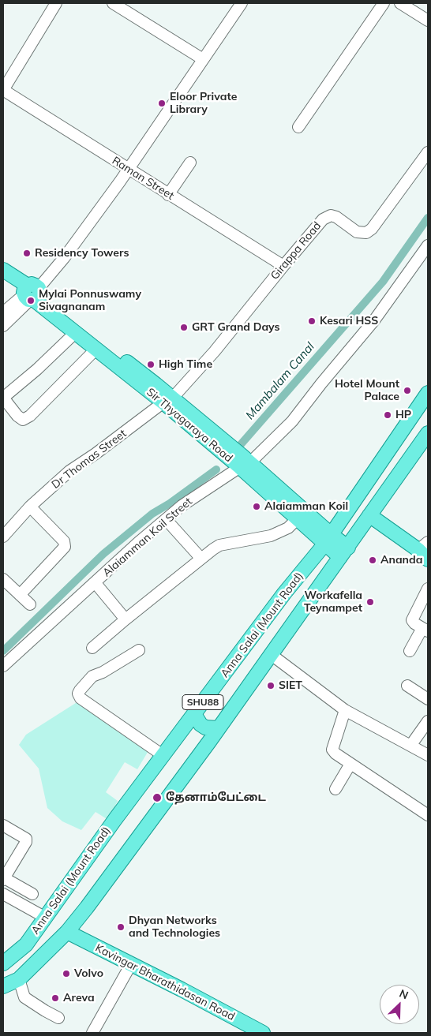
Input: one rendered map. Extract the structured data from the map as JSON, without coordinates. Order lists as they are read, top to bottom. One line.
{"streets":{"main road":["Sir Thyagaraya Road","Anna Salai (Mount Road)","SHU88","Kavingar Bharathidasan Road"],"street":["Raman Street","Girappa Road","Dr Thomas Street","Alaiamman Koil Street"]},"crossings":[["Raman Street","Girappa Road"],["Girappa Road","Sir Thyagaraya Road"],["Girappa Road","Dr Thomas Street"],["Sir Thyagaraya Road","Dr Thomas Street"],["Sir Thyagaraya Road","Alaiamman Koil Street"],["Sir Thyagaraya Road","Anna Salai (Mount Road)"],["Anna Salai (Mount Road)","Kavingar Bharathidasan Road"]],"water":["Mambalam Canal"],"places":["Eloor Private Library","Residency Towers","Mylai Ponnuswamy Sivagnanam","Kesari HSS","GRT Grand Days","High Time","Hotel Mount Palace","HP","Alaiamman Koil","Ananda","Workafella Teynampet","SIET","தேனாம்பேட்டை","Dhyan Networks and Technologies","Volvo","Areva"],"north":"top right"}
